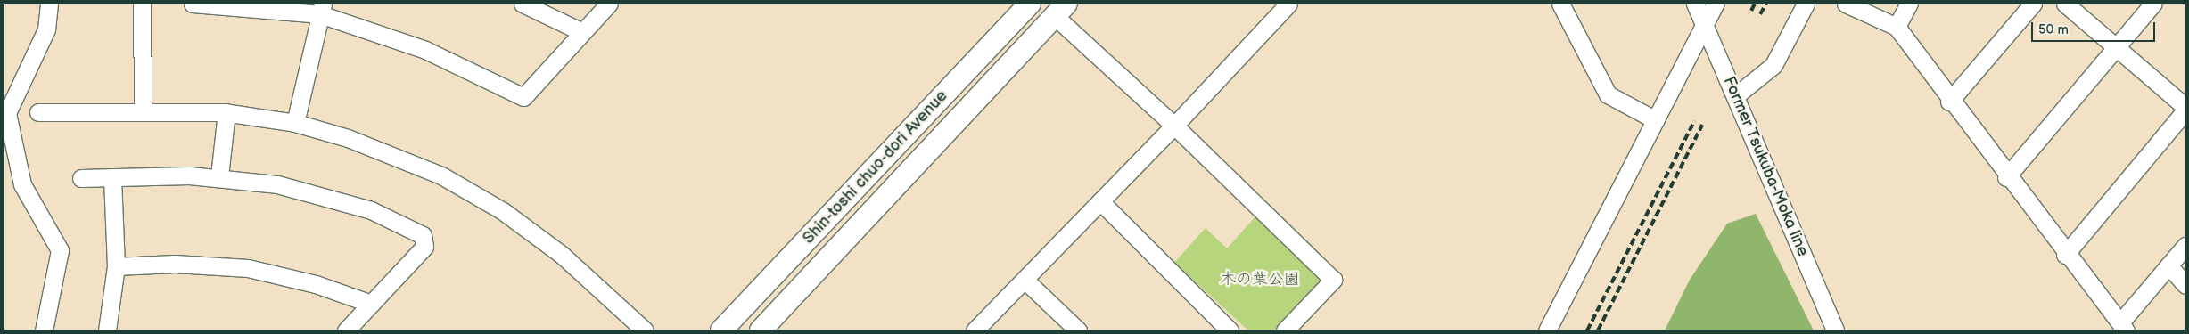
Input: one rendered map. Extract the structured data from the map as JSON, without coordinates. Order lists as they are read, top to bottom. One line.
{"streets":{"main road":["Shin-toshi chuo-dori Avenue"],"street":["Former Tsukuba-Moka line"]},"parks":["木の葉公園"],"scale_bar":"50 m"}
